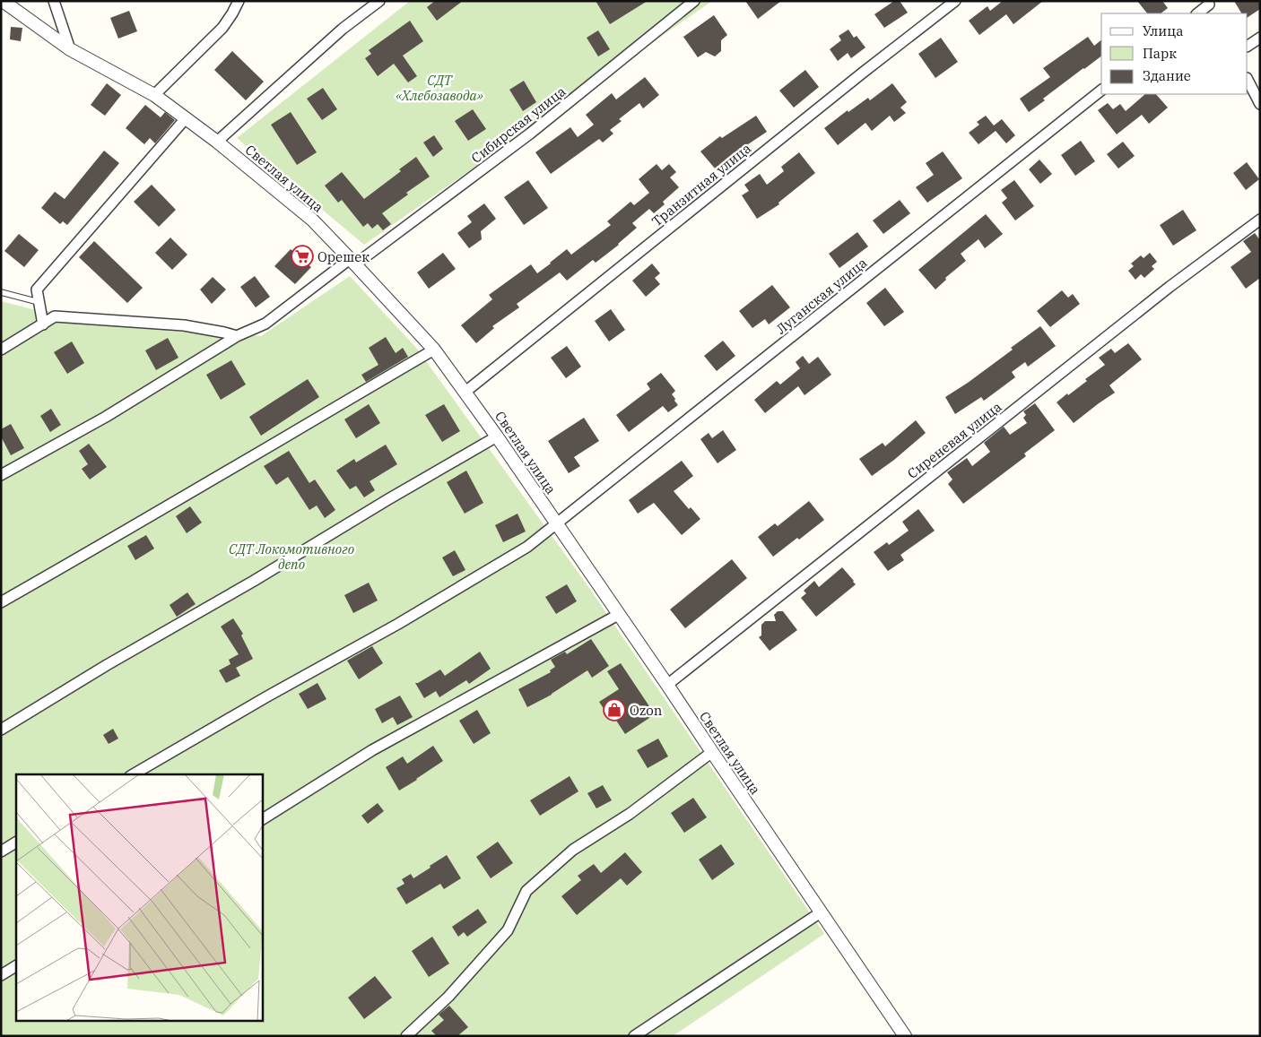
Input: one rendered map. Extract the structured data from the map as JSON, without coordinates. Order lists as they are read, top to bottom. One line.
{"streets":{"street":["Сибирская улица","Светлая улица","Транзитная улица","Луганская улица","Сиреневая улица"]},"crossings":[["Сибирская улица","Светлая улица"],["Светлая улица","Транзитная улица"],["Светлая улица","Луганская улица"],["Светлая улица","Сиреневая улица"]],"parks":["СДТ «Хлебозавода»","СДТ Локомотивного депо"],"places":{"supermarket":["Орешек"],"shop":["Ozon"]},"legend":["Улица","Парк","Здание"]}
